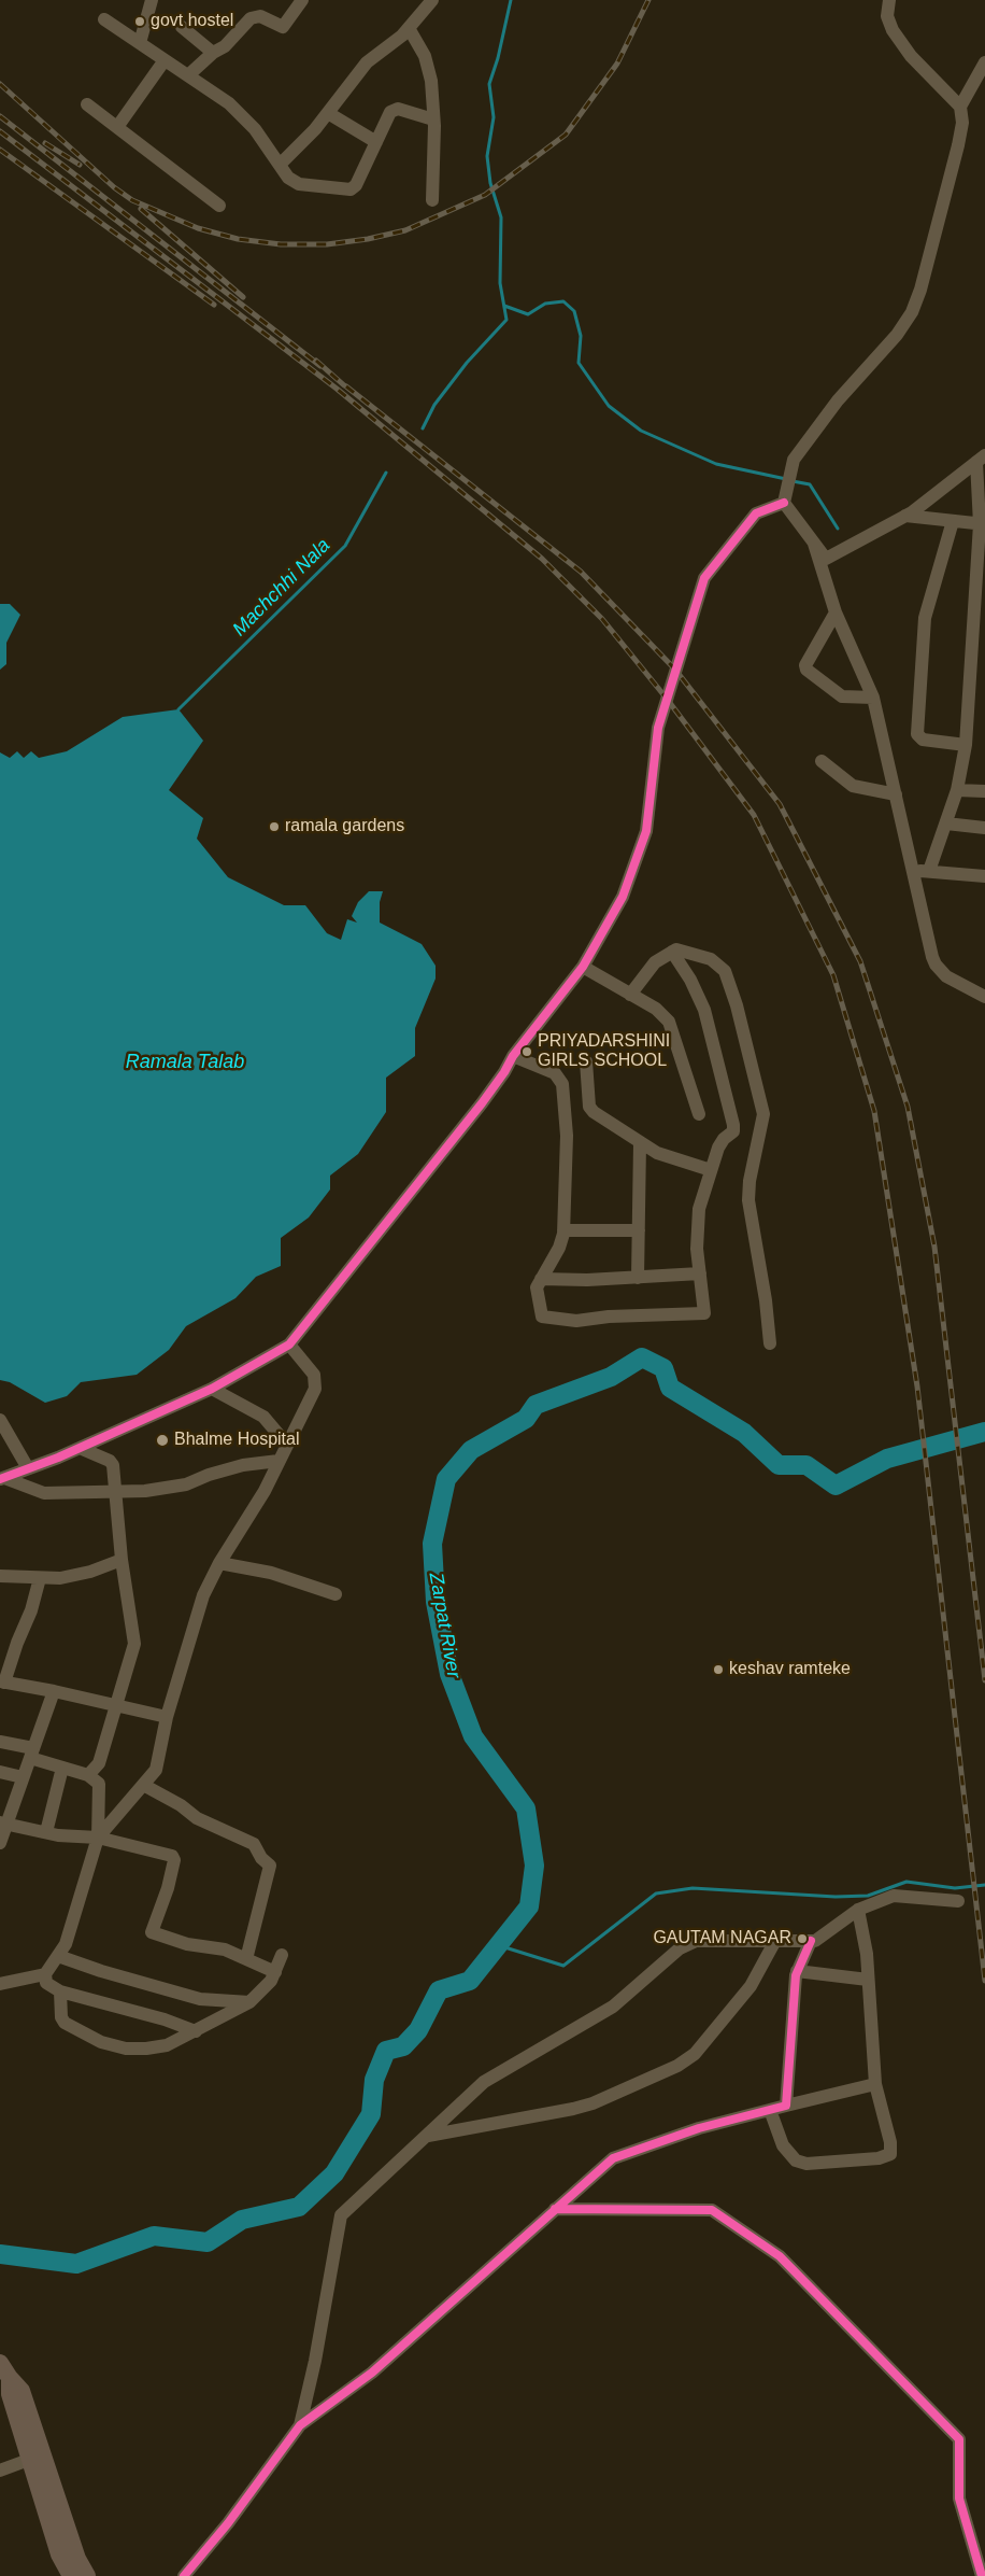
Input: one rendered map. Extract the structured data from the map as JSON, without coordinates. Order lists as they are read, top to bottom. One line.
{"water":["Machchhi Nala","Ramala Talab","Zarpat River"],"places":["govt hostel","ramala gardens","PRIYADARSHINI GIRLS SCHOOL","Bhalme Hospital","keshav ramteke","GAUTAM NAGAR"]}
